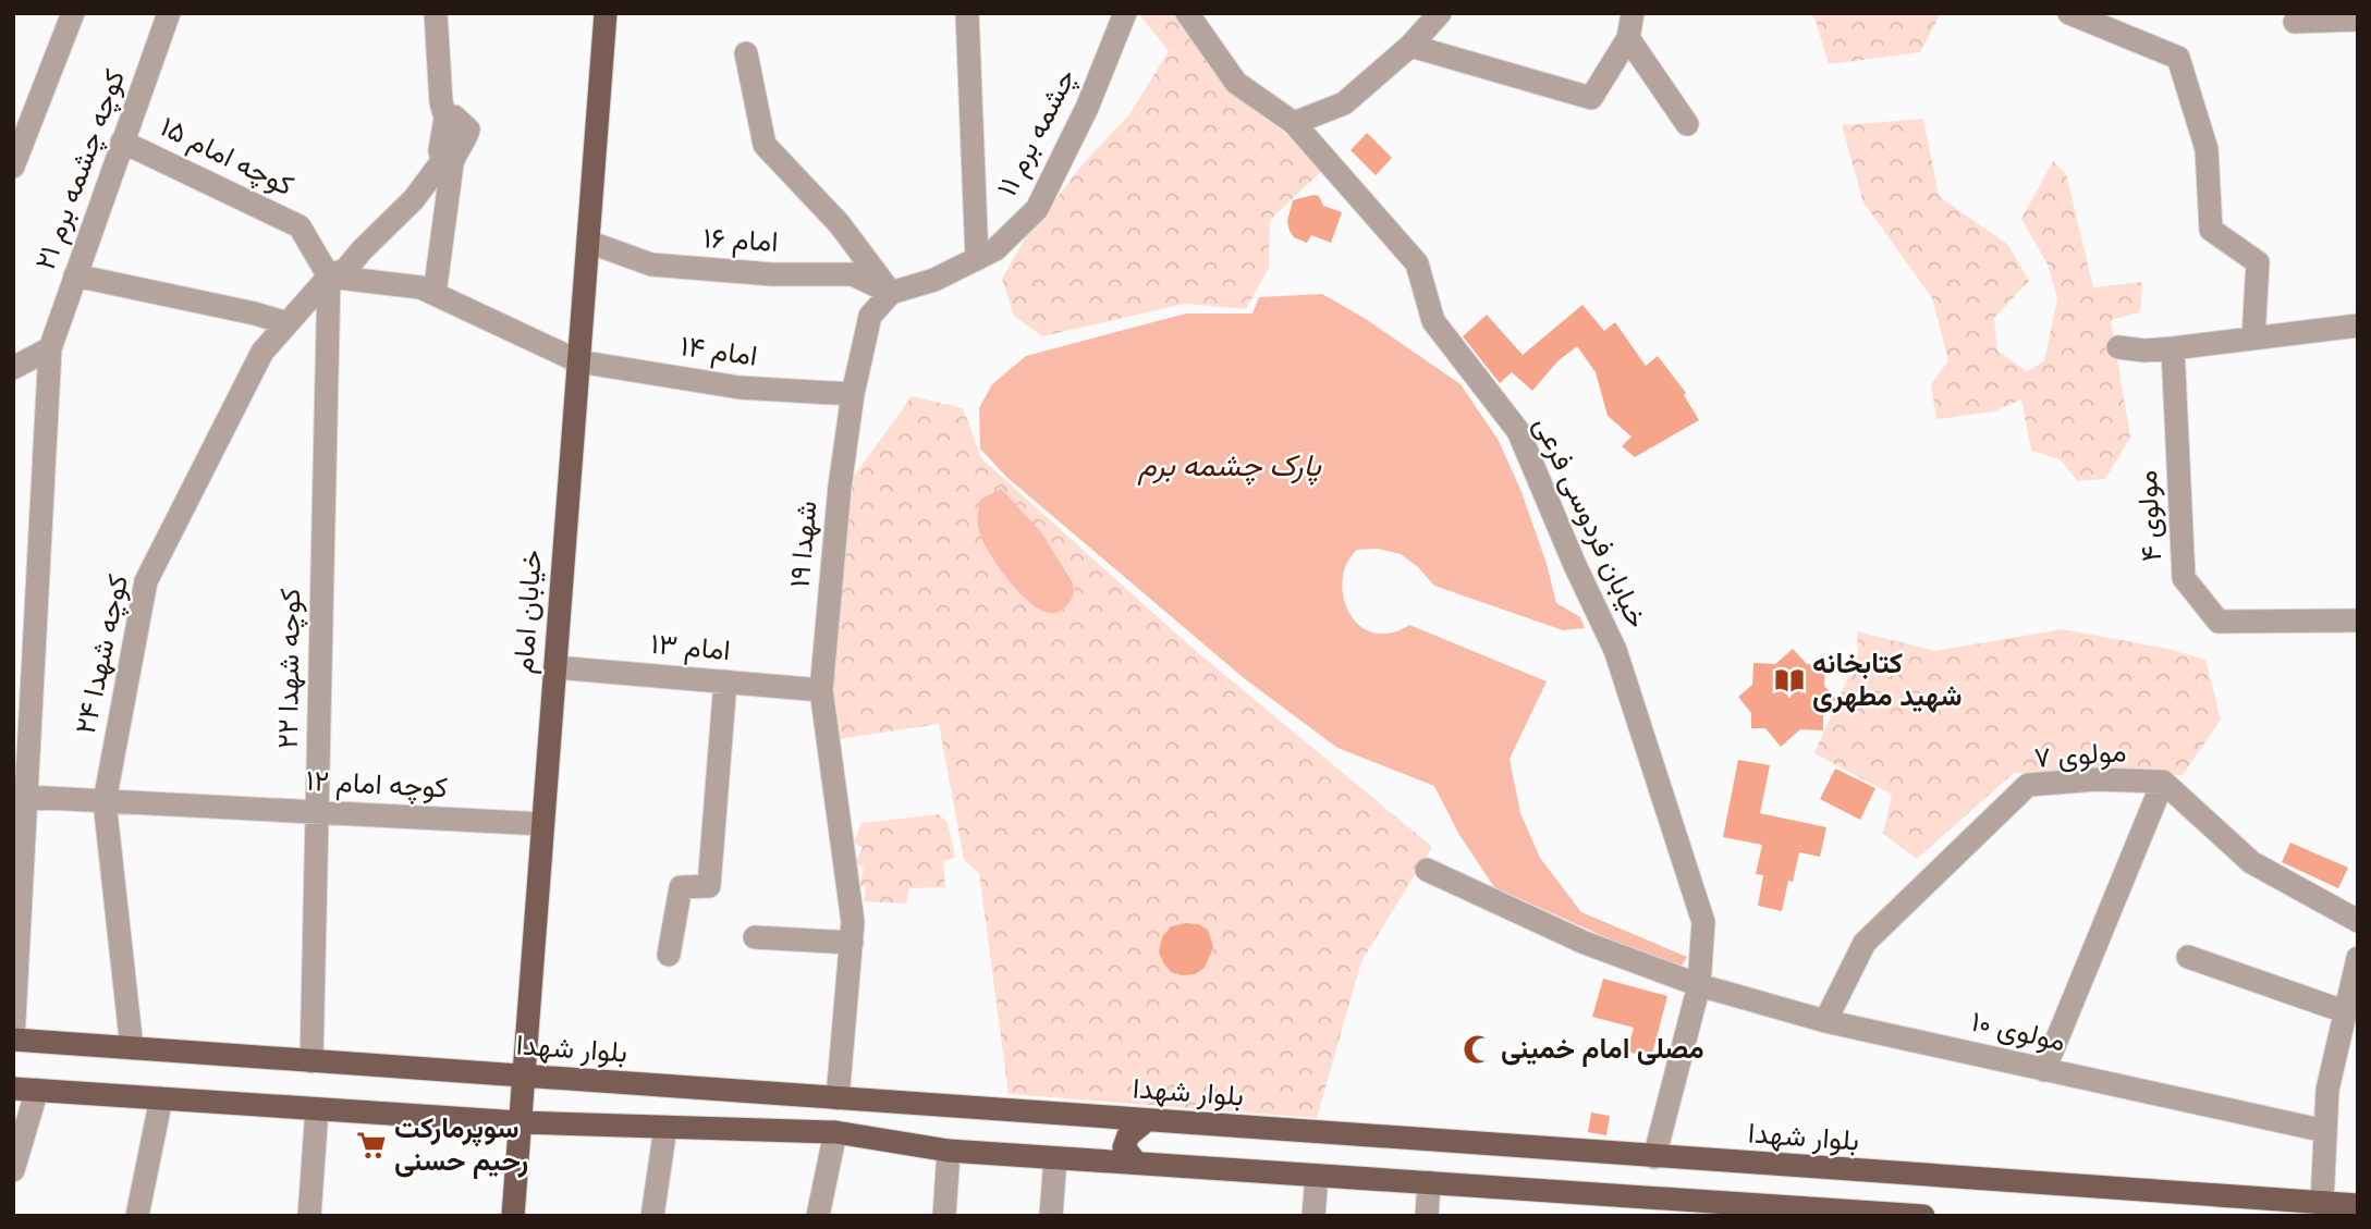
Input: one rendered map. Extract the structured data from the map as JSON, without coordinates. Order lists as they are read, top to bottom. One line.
{"streets":{"main road":["خیابان امام","بلوار شهدا"],"street":["چشمه برم ۱۱","کوچه امام ۱۵","کوچه چشمه برم ۲۱","امام ۱۶","امام ۱۴","مولوی ۴","خیابان فردوسی فرعی","شهدا ۱۹","امام ۱۳","کوچه شهدا ۲۴","کوچه شهدا ۲۲","مولوی ۷","کوچه امام ۱۲","مولوی ۱۰"]},"crossings":[["چشمه برم ۱۱","امام ۱۶"],["چشمه برم ۱۱","شهدا ۱۹"],["کوچه امام ۱۵","کوچه چشمه برم ۲۱"],["کوچه امام ۱۵","کوچه شهدا ۲۴"],["کوچه امام ۱۵","کوچه شهدا ۲۲"],["کوچه چشمه برم ۲۱","کوچه امام ۱۲"],["کوچه چشمه برم ۲۱","بلوار شهدا"],["امام ۱۶","شهدا ۱۹"],["امام ۱۶","خیابان امام"],["امام ۱۴","شهدا ۱۹"],["امام ۱۴","خیابان امام"],["خیابان فردوسی فرعی","مولوی ۱۰"],["خیابان فردوسی فرعی","بلوار شهدا"],["شهدا ۱۹","امام ۱۳"],["شهدا ۱۹","بلوار شهدا"],["خیابان امام","امام ۱۳"],["خیابان امام","کوچه امام ۱۲"],["خیابان امام","بلوار شهدا"],["کوچه شهدا ۲۴","کوچه شهدا ۲۲"],["کوچه شهدا ۲۴","کوچه امام ۱۲"],["کوچه شهدا ۲۴","بلوار شهدا"],["کوچه شهدا ۲۲","کوچه امام ۱۲"],["کوچه شهدا ۲۲","بلوار شهدا"],["مولوی ۷","مولوی ۱۰"]],"water":["پارک چشمه برم"],"places":{"library":["کتابخانه شهید مطهری"],"mosque":["مصلی امام خمینی"],"supermarket":["سوپرمارکت رحیم حسنی"]}}
